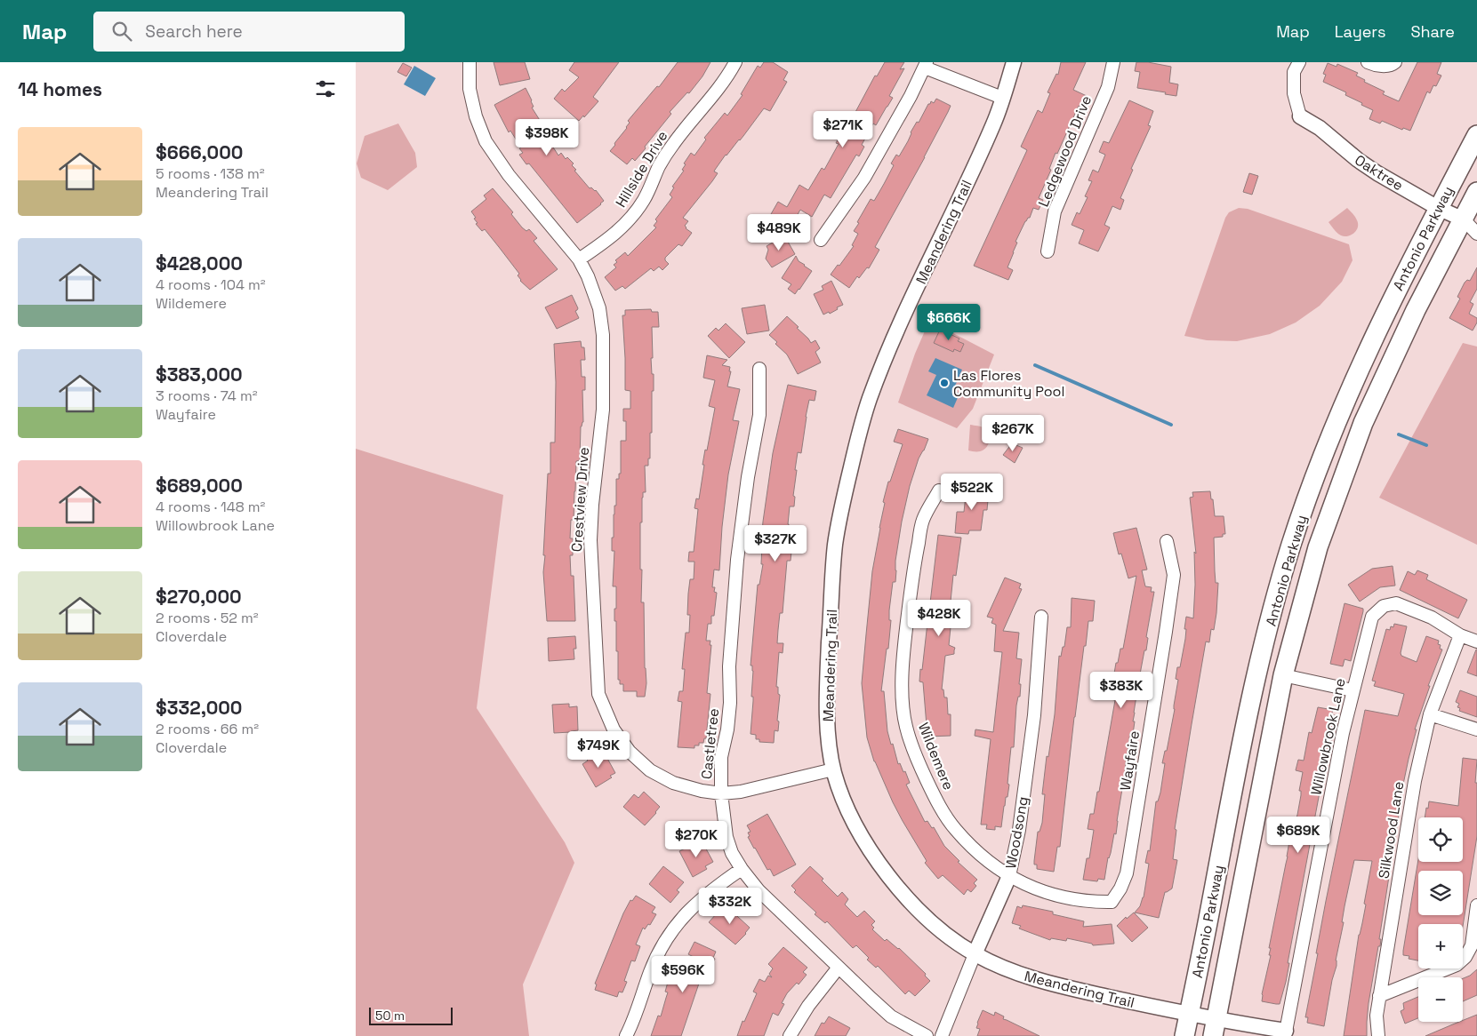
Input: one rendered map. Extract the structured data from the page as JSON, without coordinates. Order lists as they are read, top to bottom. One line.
{"streets":{"main road":["Antonio Parkway"],"street":["Ledgewood Drive","Hillside Drive","Oaktree","Meandering Trail","Crestview Drive","Willowbrook Lane","Castletree","Wildemere","Wayfaire","Silkwood Lane","Woodsong"]},"crossings":[["Hillside Drive","Crestview Drive"],["Oaktree","Antonio Parkway"],["Meandering Trail","Antonio Parkway"],["Meandering Trail","Crestview Drive"],["Meandering Trail","Willowbrook Lane"],["Meandering Trail","Woodsong"],["Crestview Drive","Castletree"],["Willowbrook Lane","Silkwood Lane"],["Wildemere","Wayfaire"],["Wildemere","Woodsong"]],"places":["Las Flores Community Pool"],"scale_bar":"50 m","page":{"header":"Map","search":"Search here","nav":["Map","Layers","Share"],"heading":"14 homes","price":["$271K","$398K","$489K","$666K","$267K","$522K","$327K","$428K","$383K","$749K","$689K","$270K","$332K","$596K"],"list":[{"name":"$666,000","note":"5 rooms · 138 m² · Meandering Trail"},{"name":"$428,000","note":"4 rooms · 104 m² · Wildemere"},{"name":"$383,000","note":"3 rooms · 74 m² · Wayfaire"},{"name":"$689,000","note":"4 rooms · 148 m² · Willowbrook Lane"},{"name":"$270,000","note":"2 rooms · 52 m² · Cloverdale"},{"name":"$332,000","note":"2 rooms · 66 m² · Cloverdale"}],"map_buttons":["+","−"],"scale":"50 m"}}
